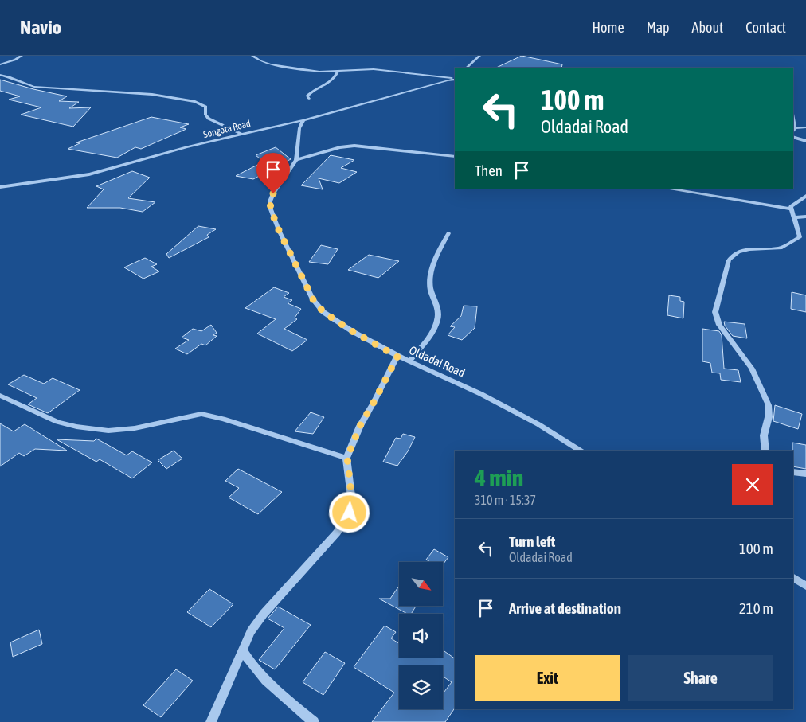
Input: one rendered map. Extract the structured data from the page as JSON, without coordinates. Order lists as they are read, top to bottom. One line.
{"streets":{"street":["Songota Road","Oldadai Road"]},"crossings":[["Songota Road","Oldadai Road"]],"north":"bottom right","page":{"header":"Navio","nav":["Home","Map","About","Contact"],"turn":["100 m","Oldadai Road"],"then":"Then","heading":["4 min","310 m · 15:37"],"list":[{"name":"Turn left","note":"Oldadai Road","value":"100 m"},{"name":"Arrive at destination","value":"210 m"}],"buttons":["Exit","Share"]}}
